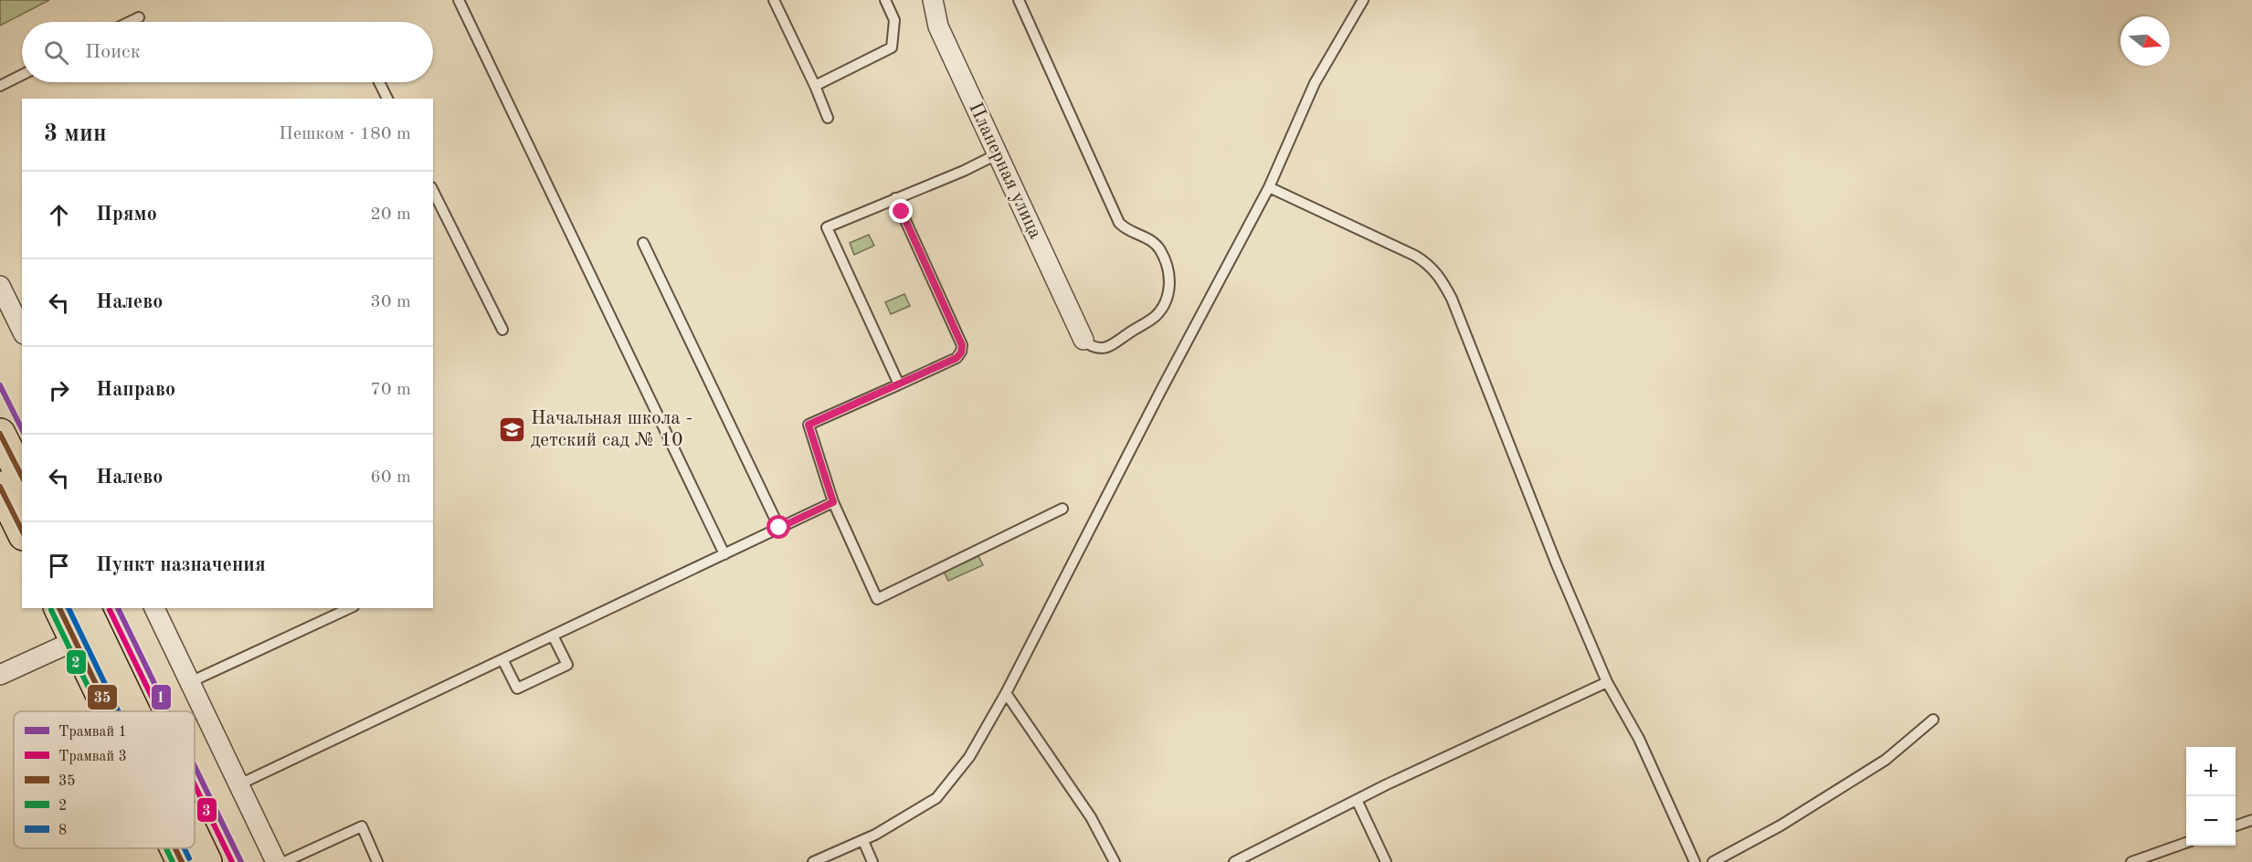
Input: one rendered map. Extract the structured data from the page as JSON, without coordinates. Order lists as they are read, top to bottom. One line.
{"streets":{"street":["Планерная улица"]},"places":{"school or university":["Начальная школа - детский сад № 10"]},"lines":["tram line 1","transit line 35","transit line 8","tram line 3","transit line 2"],"legend":["Трамвай 1","Трамвай 3","35","2","8"],"north":"right","page":{"search":"Поиск","heading":["3 мин","Пешком · 180 m"],"list":[["Прямо","20 m"],["Налево","30 m"],["Направо","70 m"],["Налево","60 m"],"Пункт назначения"],"map_buttons":["+","−"]}}
